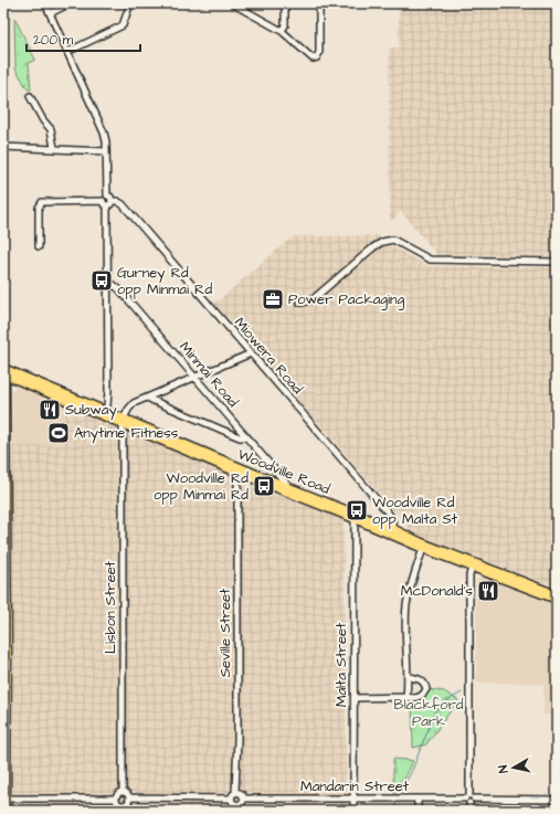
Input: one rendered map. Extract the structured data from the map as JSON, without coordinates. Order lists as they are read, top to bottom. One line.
{"streets":{"main road":["Woodville Road"],"street":["Miowera Road","Minmai Road","Lisbon Street","Seville Street","Malta Street","Mandarin Street"]},"crossings":[["Miowera Road","Woodville Road"],["Minmai Road","Woodville Road"],["Woodville Road","Lisbon Street"],["Woodville Road","Seville Street"],["Woodville Road","Malta Street"],["Seville Street","Mandarin Street"],["Malta Street","Mandarin Street"]],"parks":["Blackford Park"],"places":{"bus stop":["Gurney Rd opp Minmai Rd","Woodville Rd opp Minmai Rd","Woodville Rd opp Malta St"],"office":["Power Packaging"],"restaurant":["Subway","McDonald's"],"sports":["Anytime Fitness"]},"scale_bar":"200 m","north":"left"}
